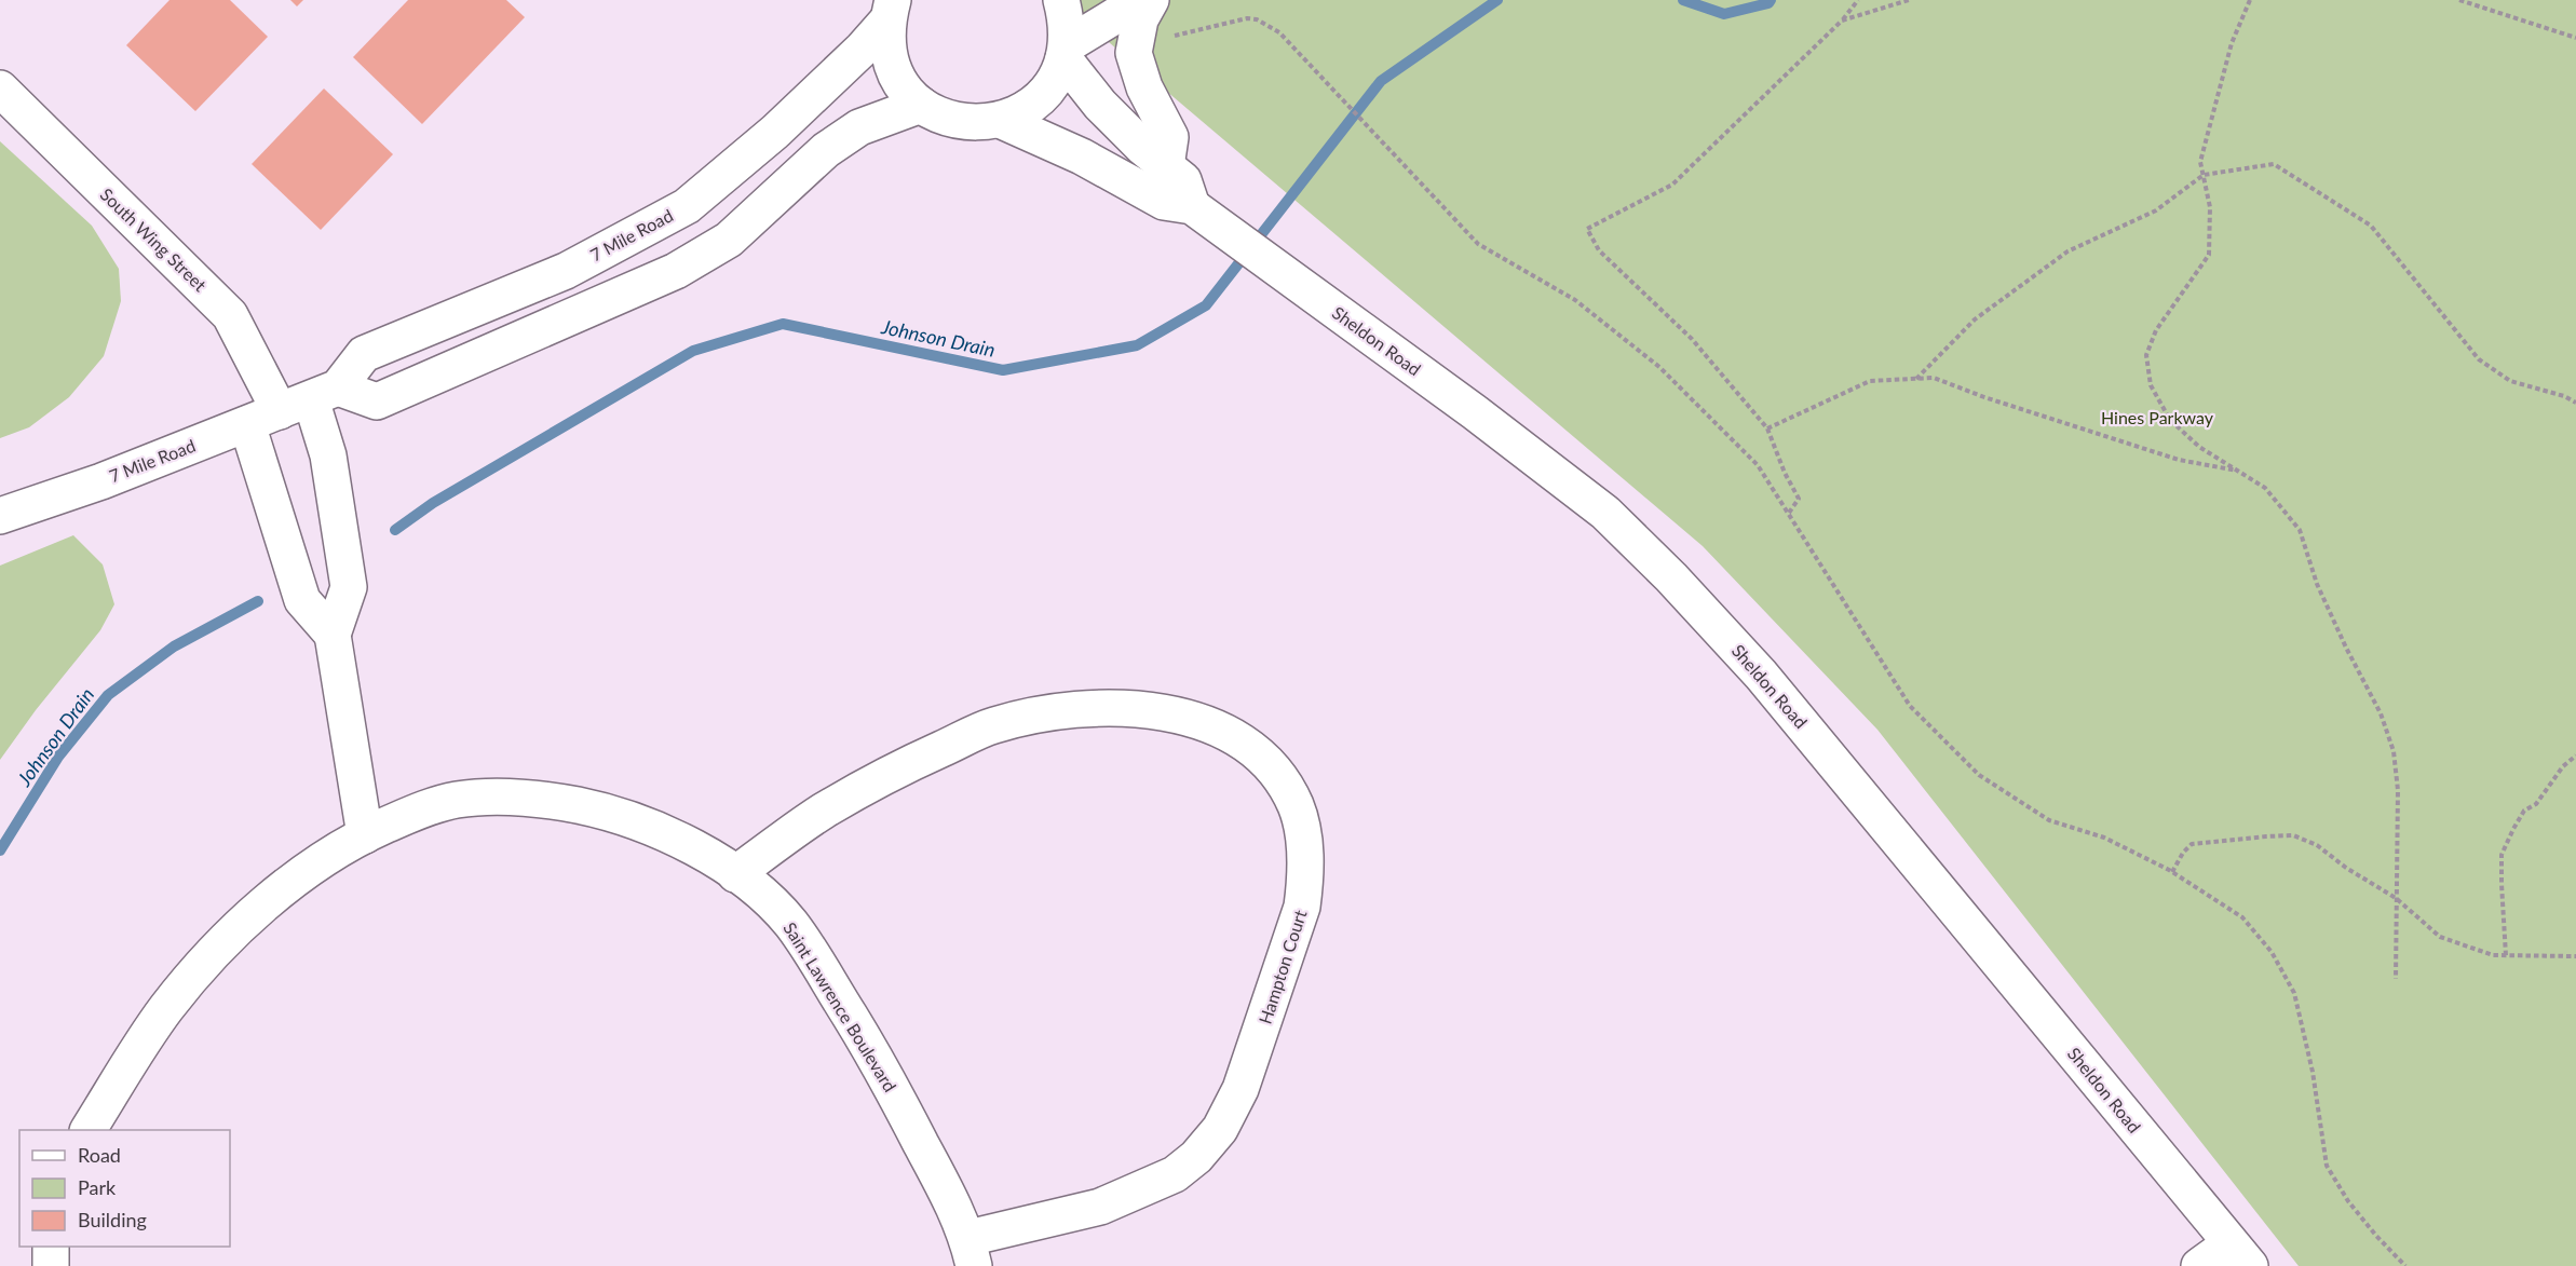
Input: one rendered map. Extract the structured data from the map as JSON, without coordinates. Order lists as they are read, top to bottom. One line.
{"streets":{"street":["7 Mile Road","South Wing Street","Sheldon Road","Hampton Court","Saint Lawrence Boulevard"]},"crossings":[["7 Mile Road","South Wing Street"],["Hampton Court","Saint Lawrence Boulevard"]],"water":["Johnson Drain"],"parks":["Hines Parkway"],"legend":["Road","Park","Building"]}
